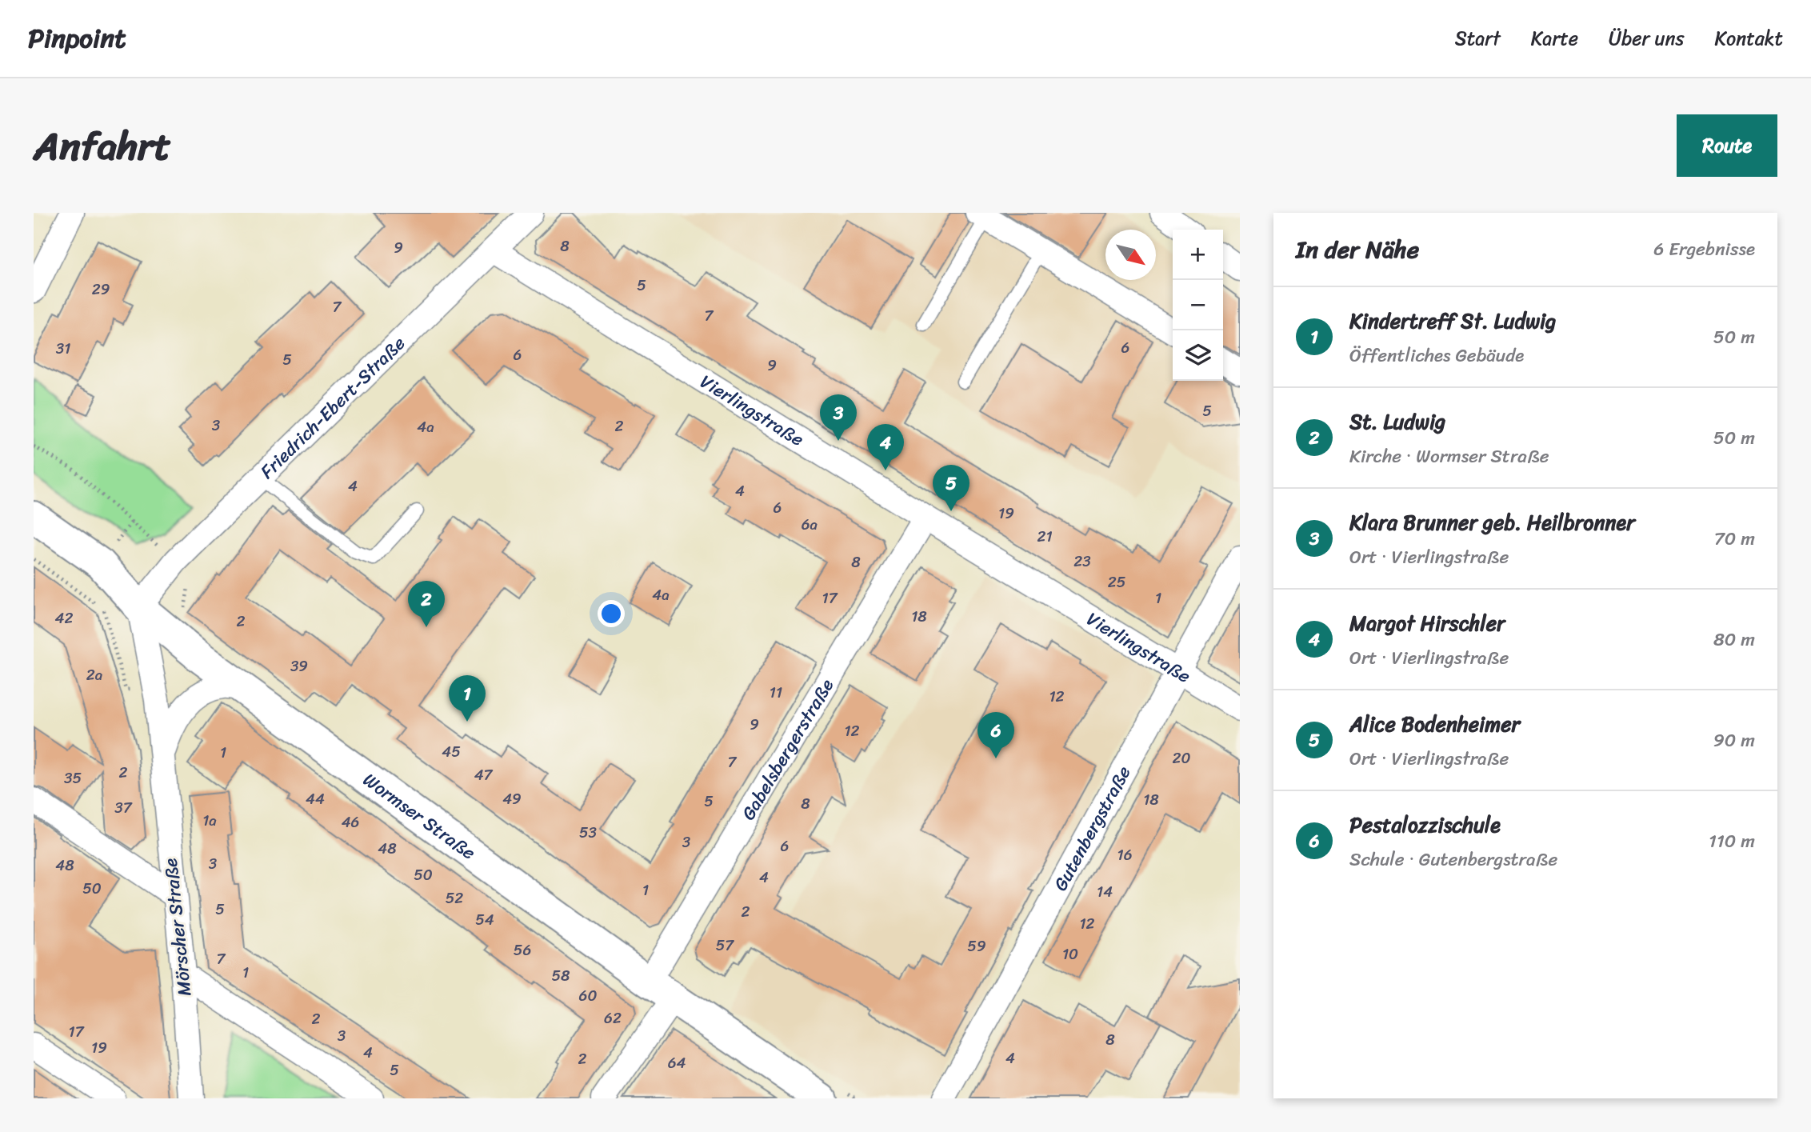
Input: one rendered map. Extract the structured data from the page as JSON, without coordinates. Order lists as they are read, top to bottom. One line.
{"streets":{"street":["Friedrich-Ebert-Straße","Vierlingstraße","Gabelsbergerstraße","Wormser Straße","Gutenbergstraße","Mörscher Straße"]},"crossings":[["Friedrich-Ebert-Straße","Vierlingstraße"],["Friedrich-Ebert-Straße","Wormser Straße"],["Friedrich-Ebert-Straße","Mörscher Straße"],["Vierlingstraße","Gabelsbergerstraße"],["Vierlingstraße","Gutenbergstraße"],["Gabelsbergerstraße","Wormser Straße"],["Wormser Straße","Mörscher Straße"]],"house_numbers":["8","9","5","29","7","7","6","31","6","5","9","5","3","2","4a","4","4","6","19","6a","21","23","8","25","4a","17","1","18","42","2","39","2a","11","12","9","12","45","1","20","7","2","47","35","44","49","18","5","8","37","1a","46","53","3","6","48","16","3","48","50","4","50","1","14","52","5","2","54","12","57","59","56","10","7","1","58","60","62","2","17","3","8","19","4","4","2","64","5"],"north":"bottom right","page":{"header":"Pinpoint","nav":["Start","Karte","Über uns","Kontakt"],"title":"Anfahrt","buttons":"Route","heading":["In der Nähe","6 Ergebnisse"],"map_buttons":["+","−"],"list":[{"mark":"1","name":"Kindertreff St. Ludwig","note":"Öffentliches Gebäude","value":"50 m"},{"mark":"2","name":"St. Ludwig","note":"Kirche · Wormser Straße","value":"50 m"},{"mark":"3","name":"Klara Brunner geb. Heilbronner","note":"Ort · Vierlingstraße","value":"70 m"},{"mark":"4","name":"Margot Hirschler","note":"Ort · Vierlingstraße","value":"80 m"},{"mark":"5","name":"Alice Bodenheimer","note":"Ort · Vierlingstraße","value":"90 m"},{"mark":"6","name":"Pestalozzischule","note":"Schule · Gutenbergstraße","value":"110 m"}],"pins":["3","4","5","2","1","6"]}}
